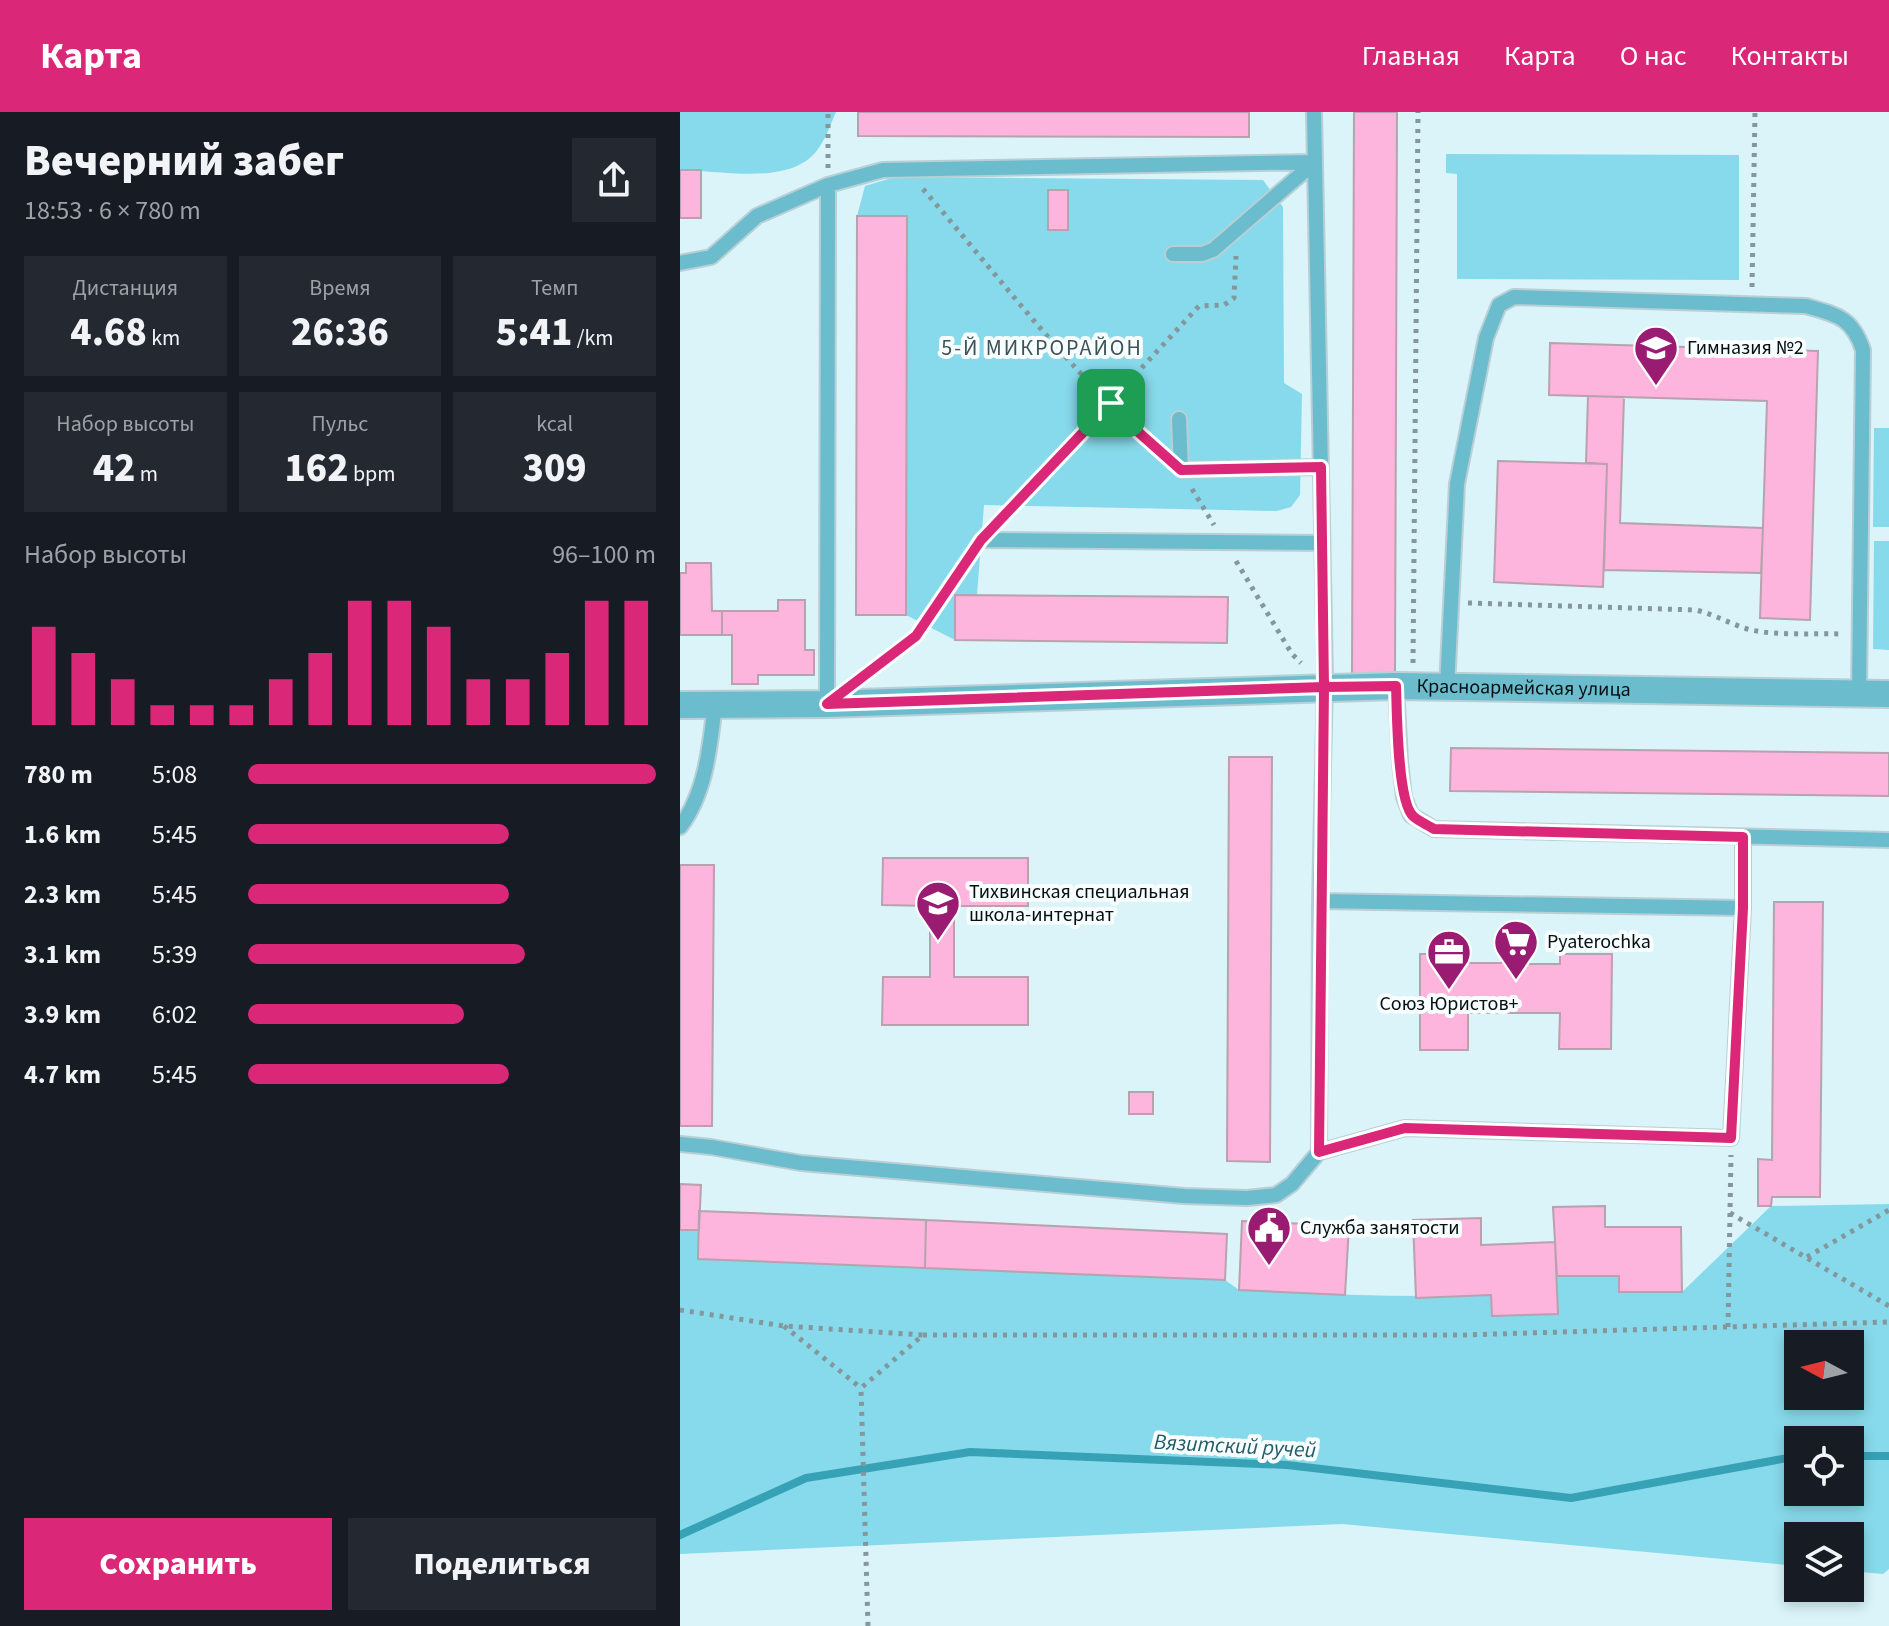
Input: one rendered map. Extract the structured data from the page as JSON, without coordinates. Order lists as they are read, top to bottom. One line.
{"streets":{"street":["Красноармейская улица"]},"districts":["5-Й МИКРОРАЙОН"],"water":["Вязитский ручей"],"places":{"school or university":["Гимназия №2","Тихвинская специальная школа-интернат"],"supermarket":["Pyaterochka"],"office":["Союз Юристов+"],"public building":["Служба занятости"]},"north":"left","page":{"header":"Карта","nav":["Главная","Карта","О нас","Контакты"],"heading":["Вечерний забег","18:53 · 6 × 780 m"],"stats":[["Дистанция","4.68 km"],["Время","26:36"],["Темп","5:41 /km"],["Набор высоты","42 m"],["Пульс","162 bpm"],["kcal","309"]],"chart":["Набор высоты","96–100 m"],"list":[{"name":"780 m","note":"5:08"},{"name":"1.6 km","note":"5:45"},{"name":"2.3 km","note":"5:45"},{"name":"3.1 km","note":"5:39"},{"name":"3.9 km","note":"6:02"},{"name":"4.7 km","note":"5:45"}],"buttons":["Сохранить","Поделиться"]}}
